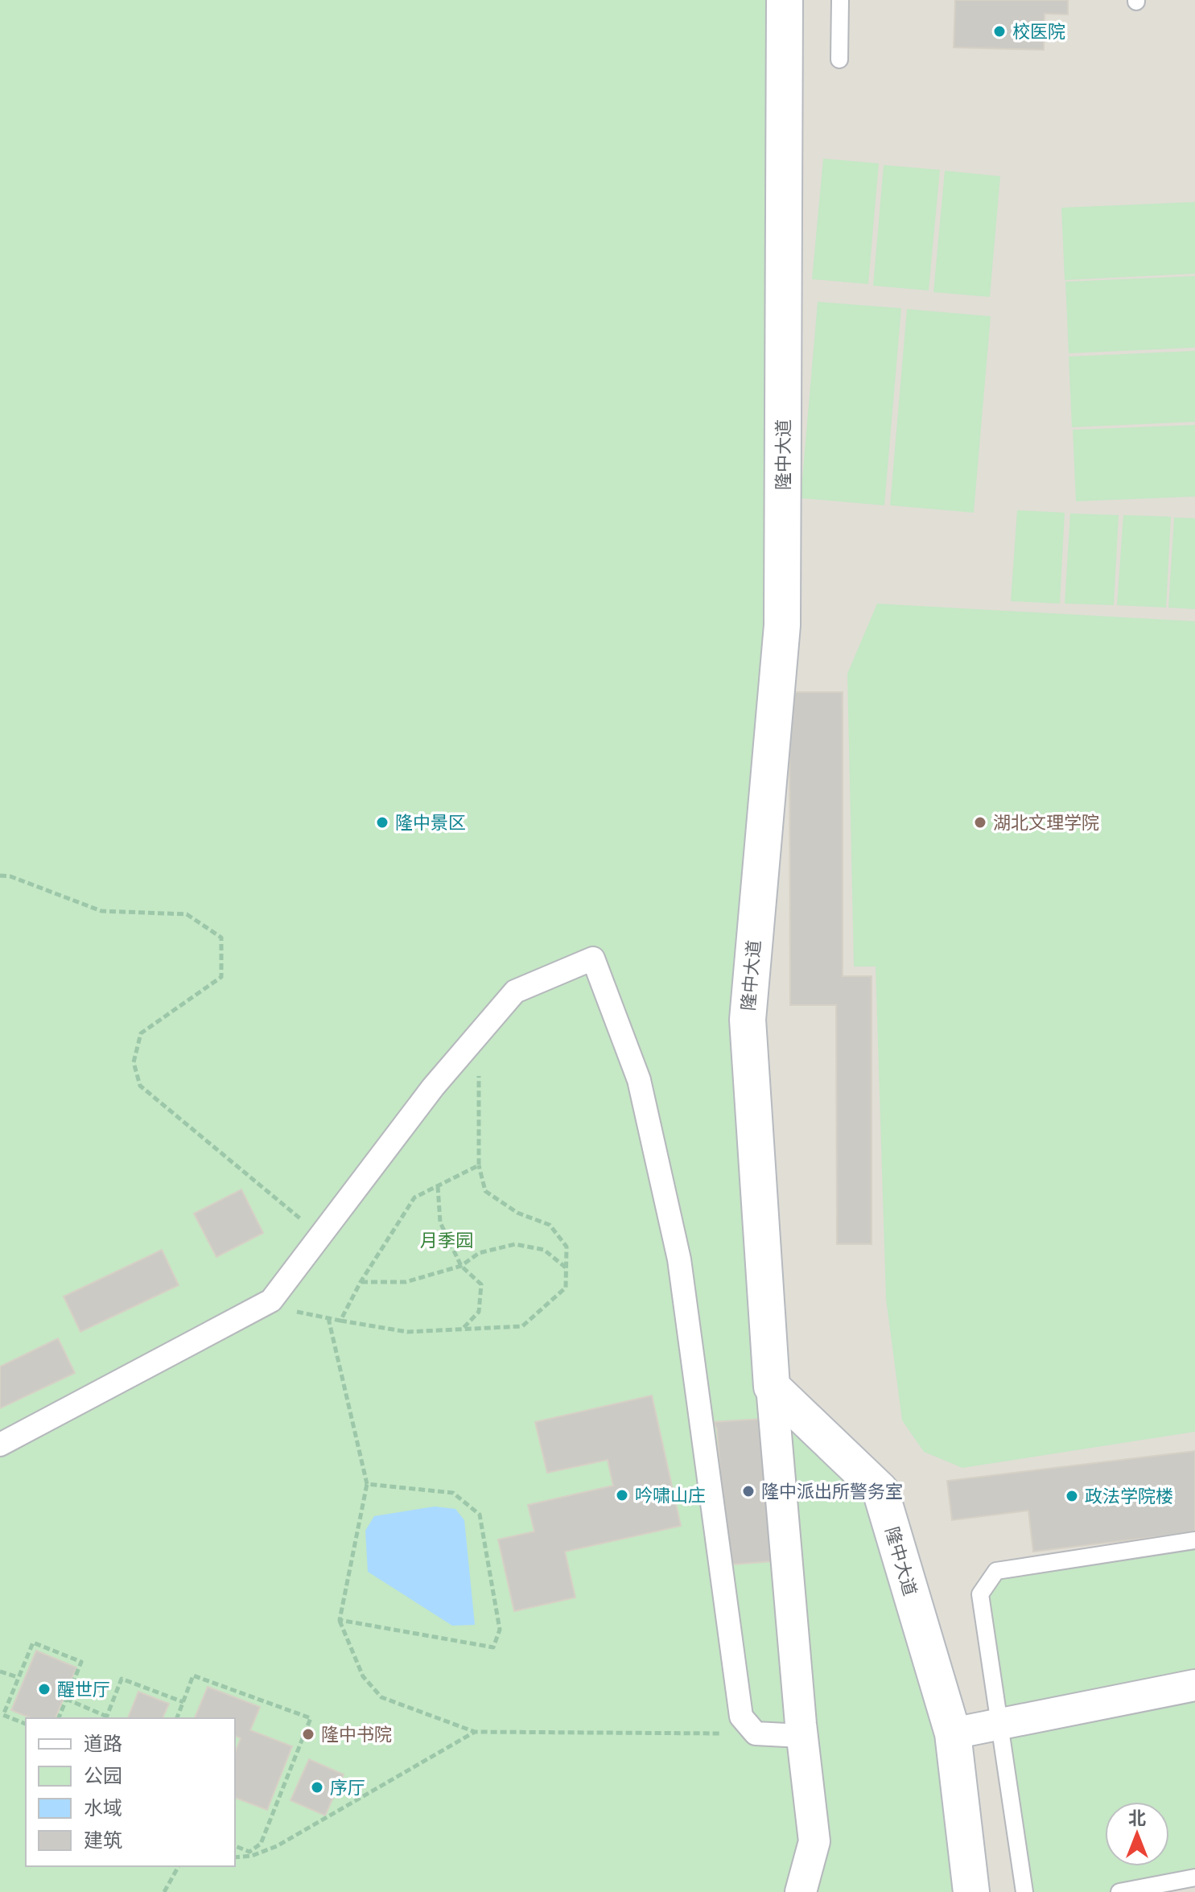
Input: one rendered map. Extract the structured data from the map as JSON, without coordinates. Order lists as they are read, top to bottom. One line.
{"streets":{"main road":["隆中大道"]},"parks":["月季园"],"places":["校医院","隆中景区","湖北文理学院","隆中派出所警务室","吟啸山庄","政法学院楼","醒世厅","隆中书院","序厅"],"legend":["道路","公园","水域","建筑"],"north":"top"}
